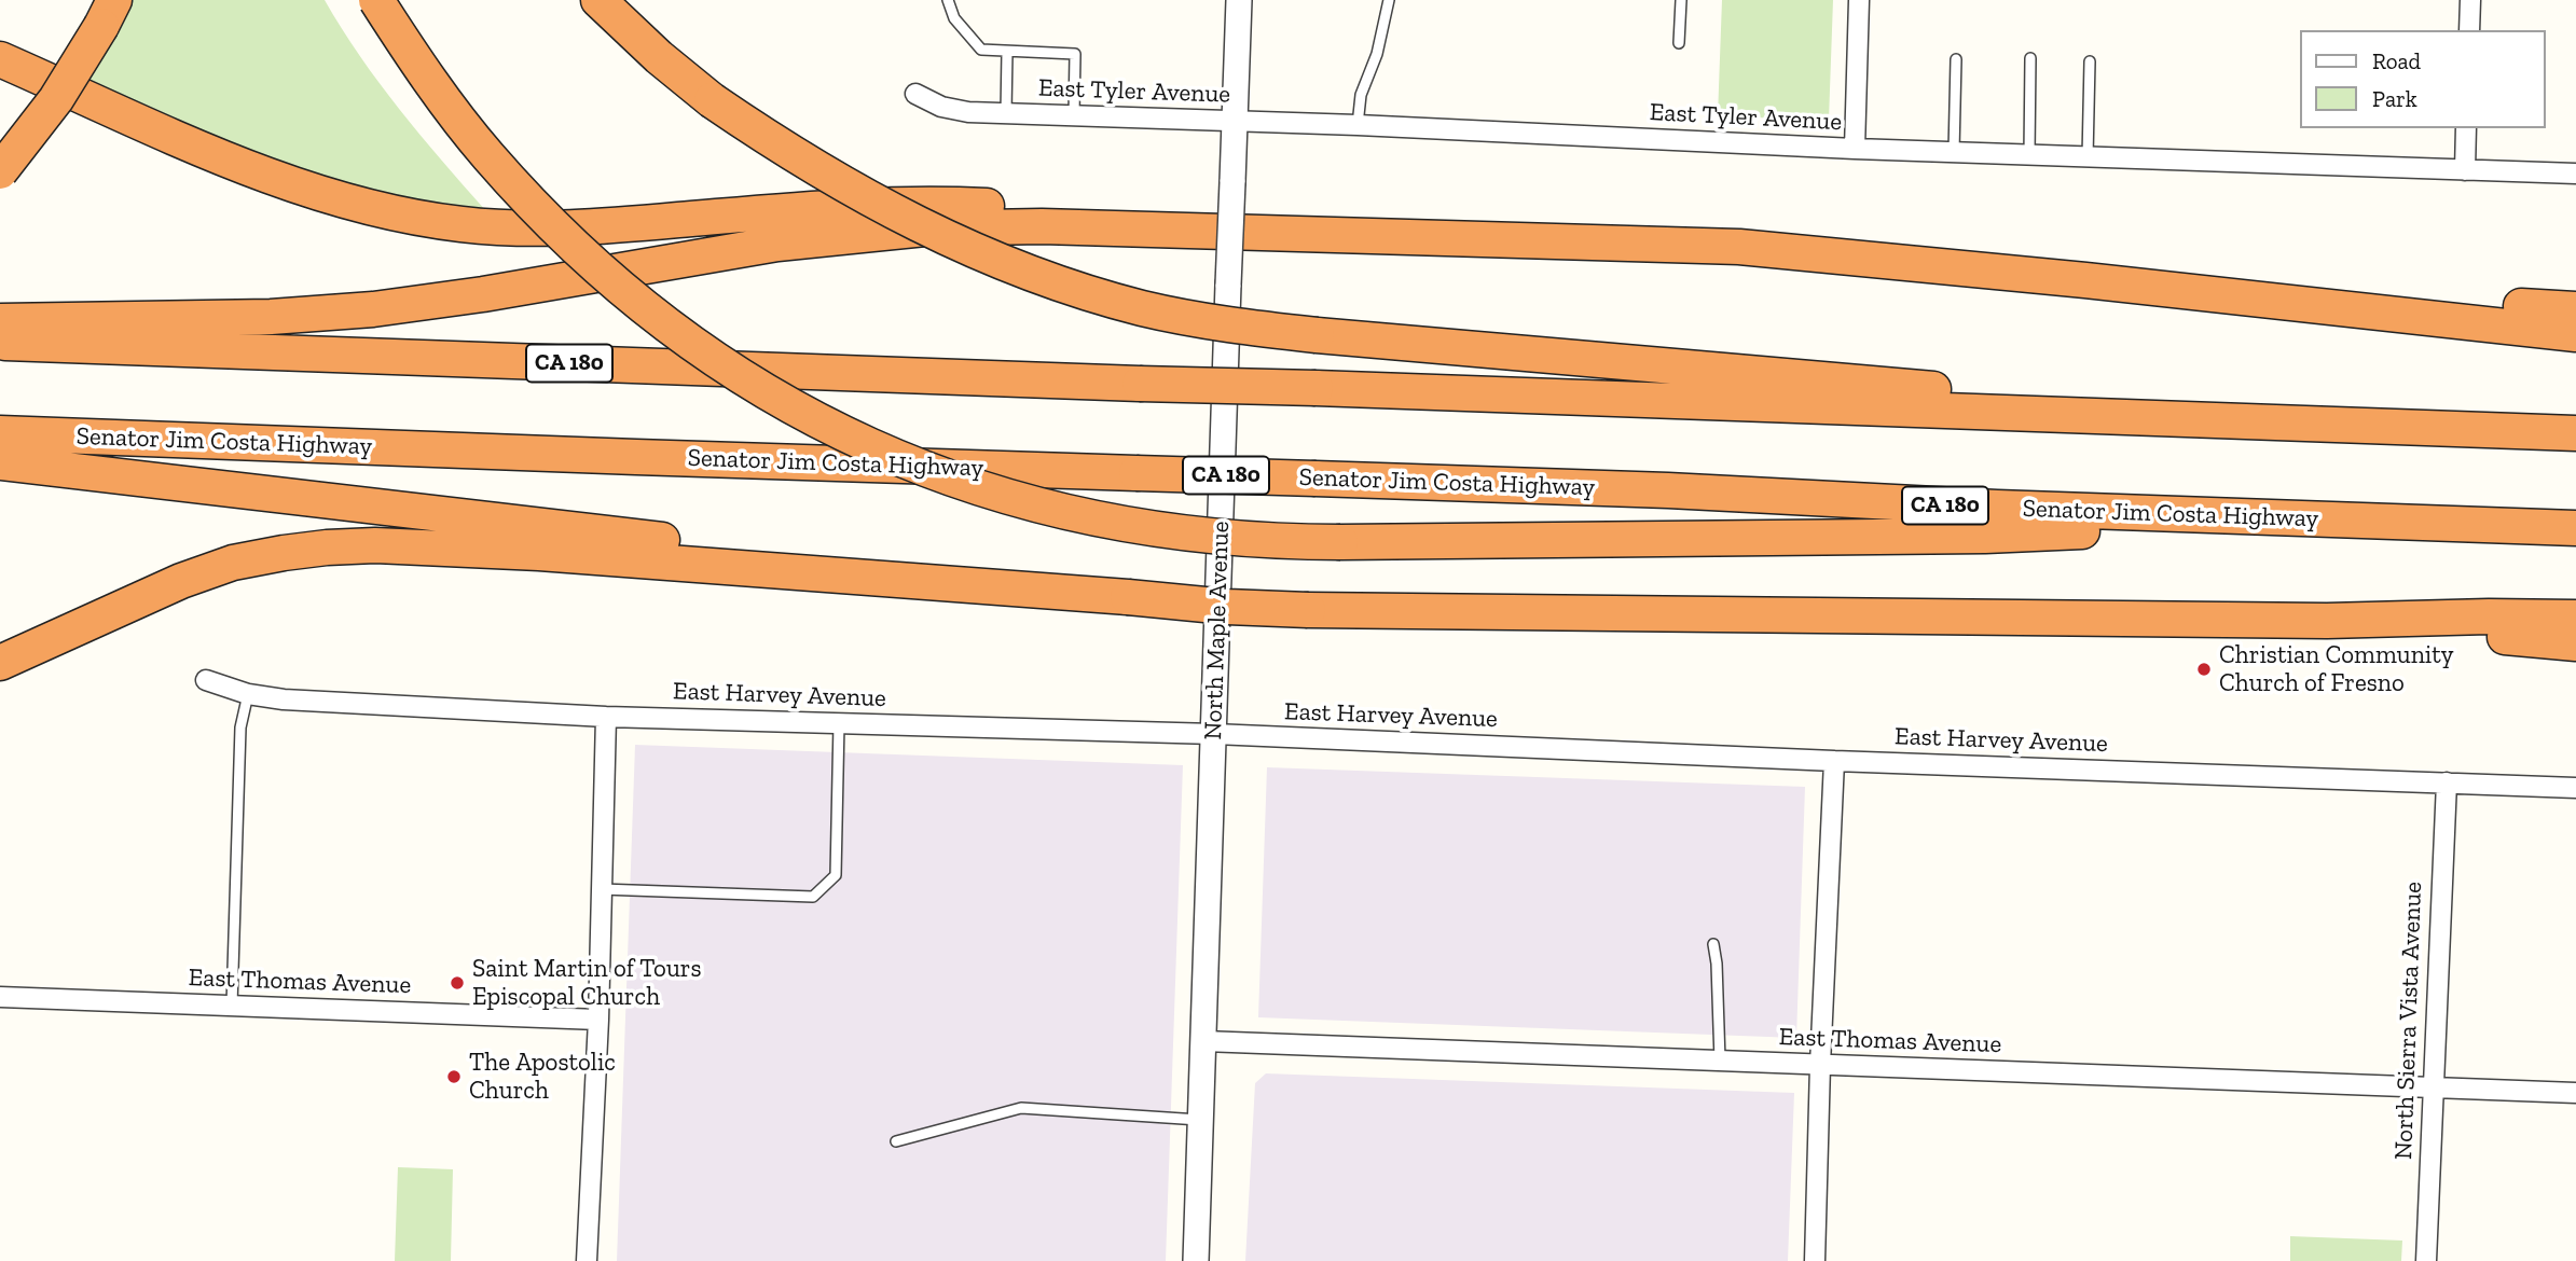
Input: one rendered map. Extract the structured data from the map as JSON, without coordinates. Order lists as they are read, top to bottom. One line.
{"streets":{"highway":["CA 180","Senator Jim Costa Highway"],"street":["East Tyler Avenue","North Maple Avenue","East Harvey Avenue","East Thomas Avenue","North Sierra Vista Avenue"]},"crossings":[["East Tyler Avenue","North Maple Avenue"],["North Maple Avenue","East Harvey Avenue"],["North Maple Avenue","East Thomas Avenue"],["East Harvey Avenue","North Sierra Vista Avenue"],["East Thomas Avenue","North Sierra Vista Avenue"]],"places":["Christian Community Church of Fresno","Saint Martin of Tours Episcopal Church","The Apostolic Church"],"legend":["Road","Park"]}
